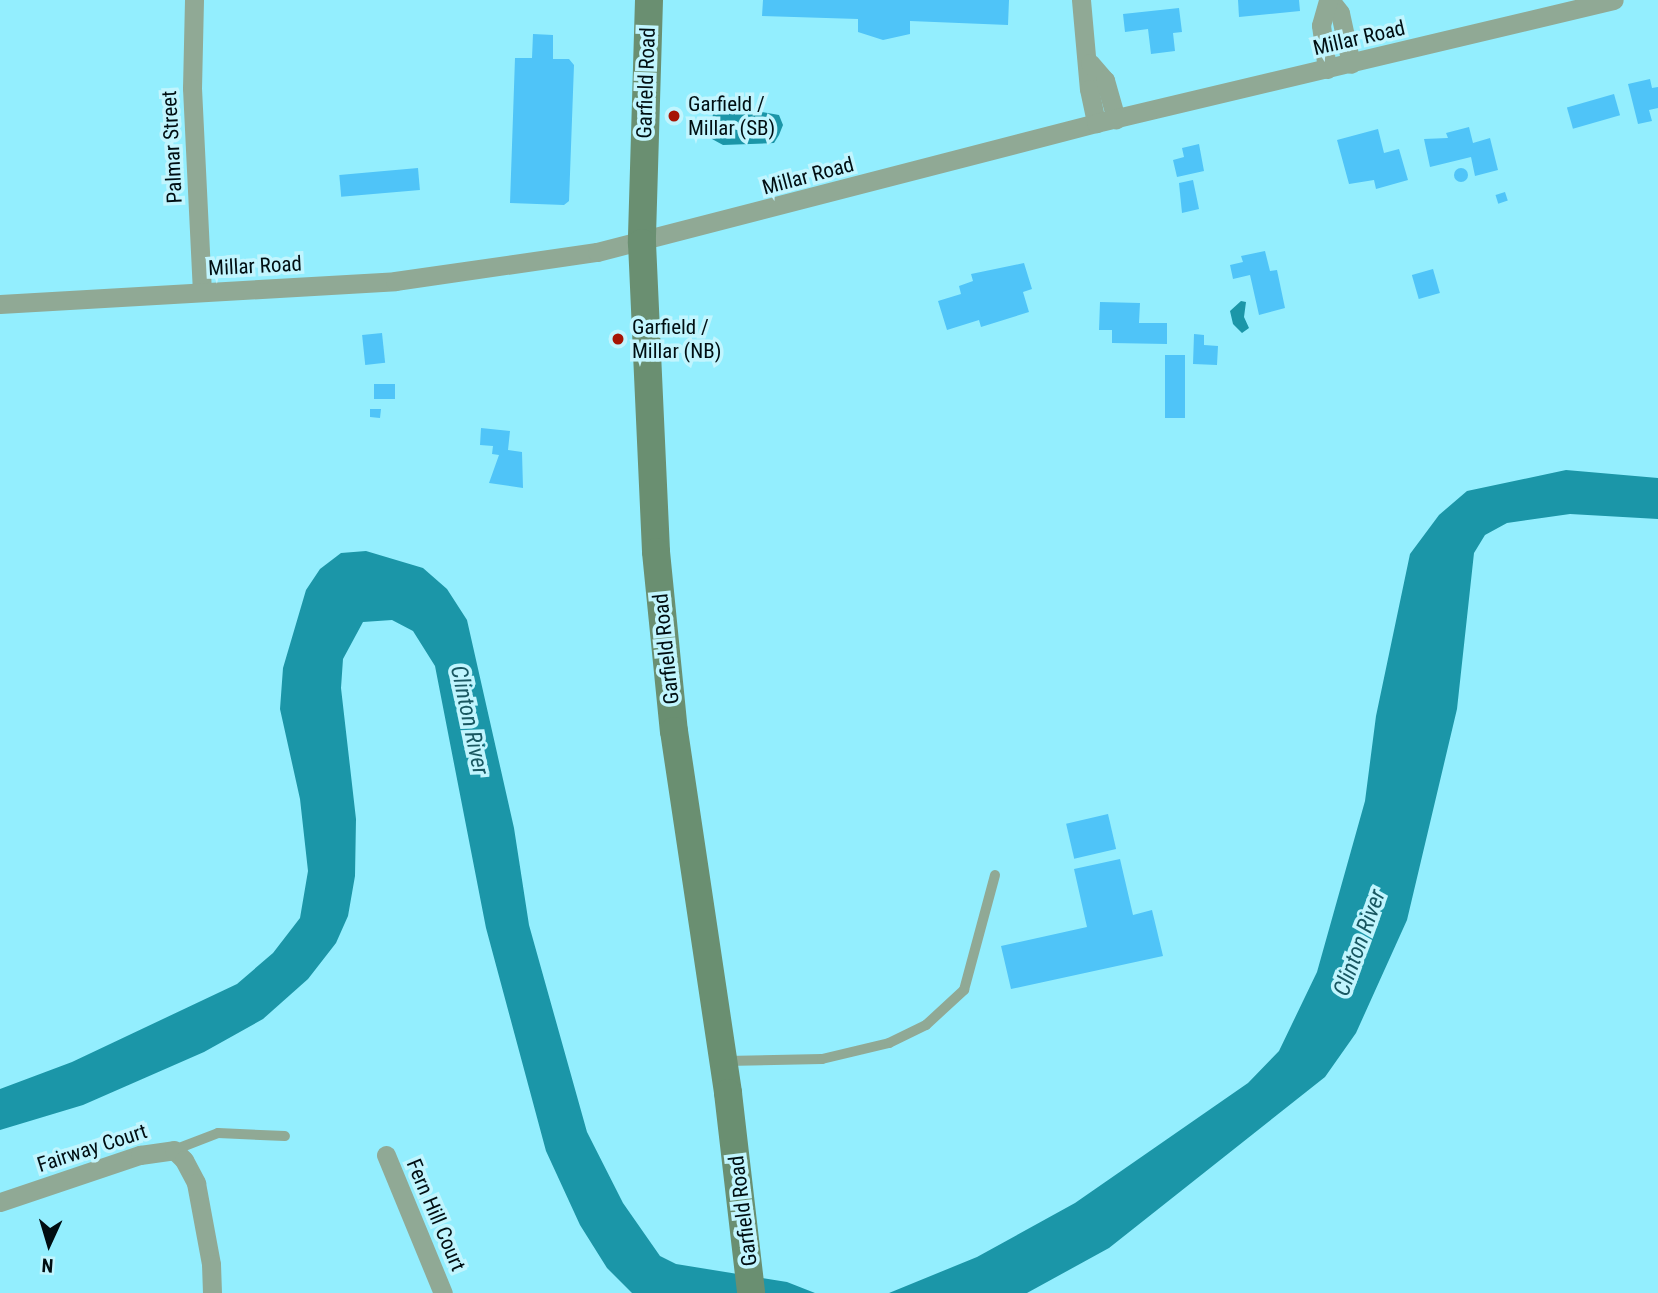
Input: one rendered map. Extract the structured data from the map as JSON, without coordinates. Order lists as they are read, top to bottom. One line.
{"streets":{"main road":["Garfield Road"],"street":["Millar Road","Palmar Street","Fairway Court","Fern Hill Court"]},"crossings":[["Millar Road","Garfield Road"],["Millar Road","Palmar Street"]],"water":["Clinton River"],"places":["Garfield / Millar (SB)","Garfield / Millar (NB)"],"north":"bottom"}
